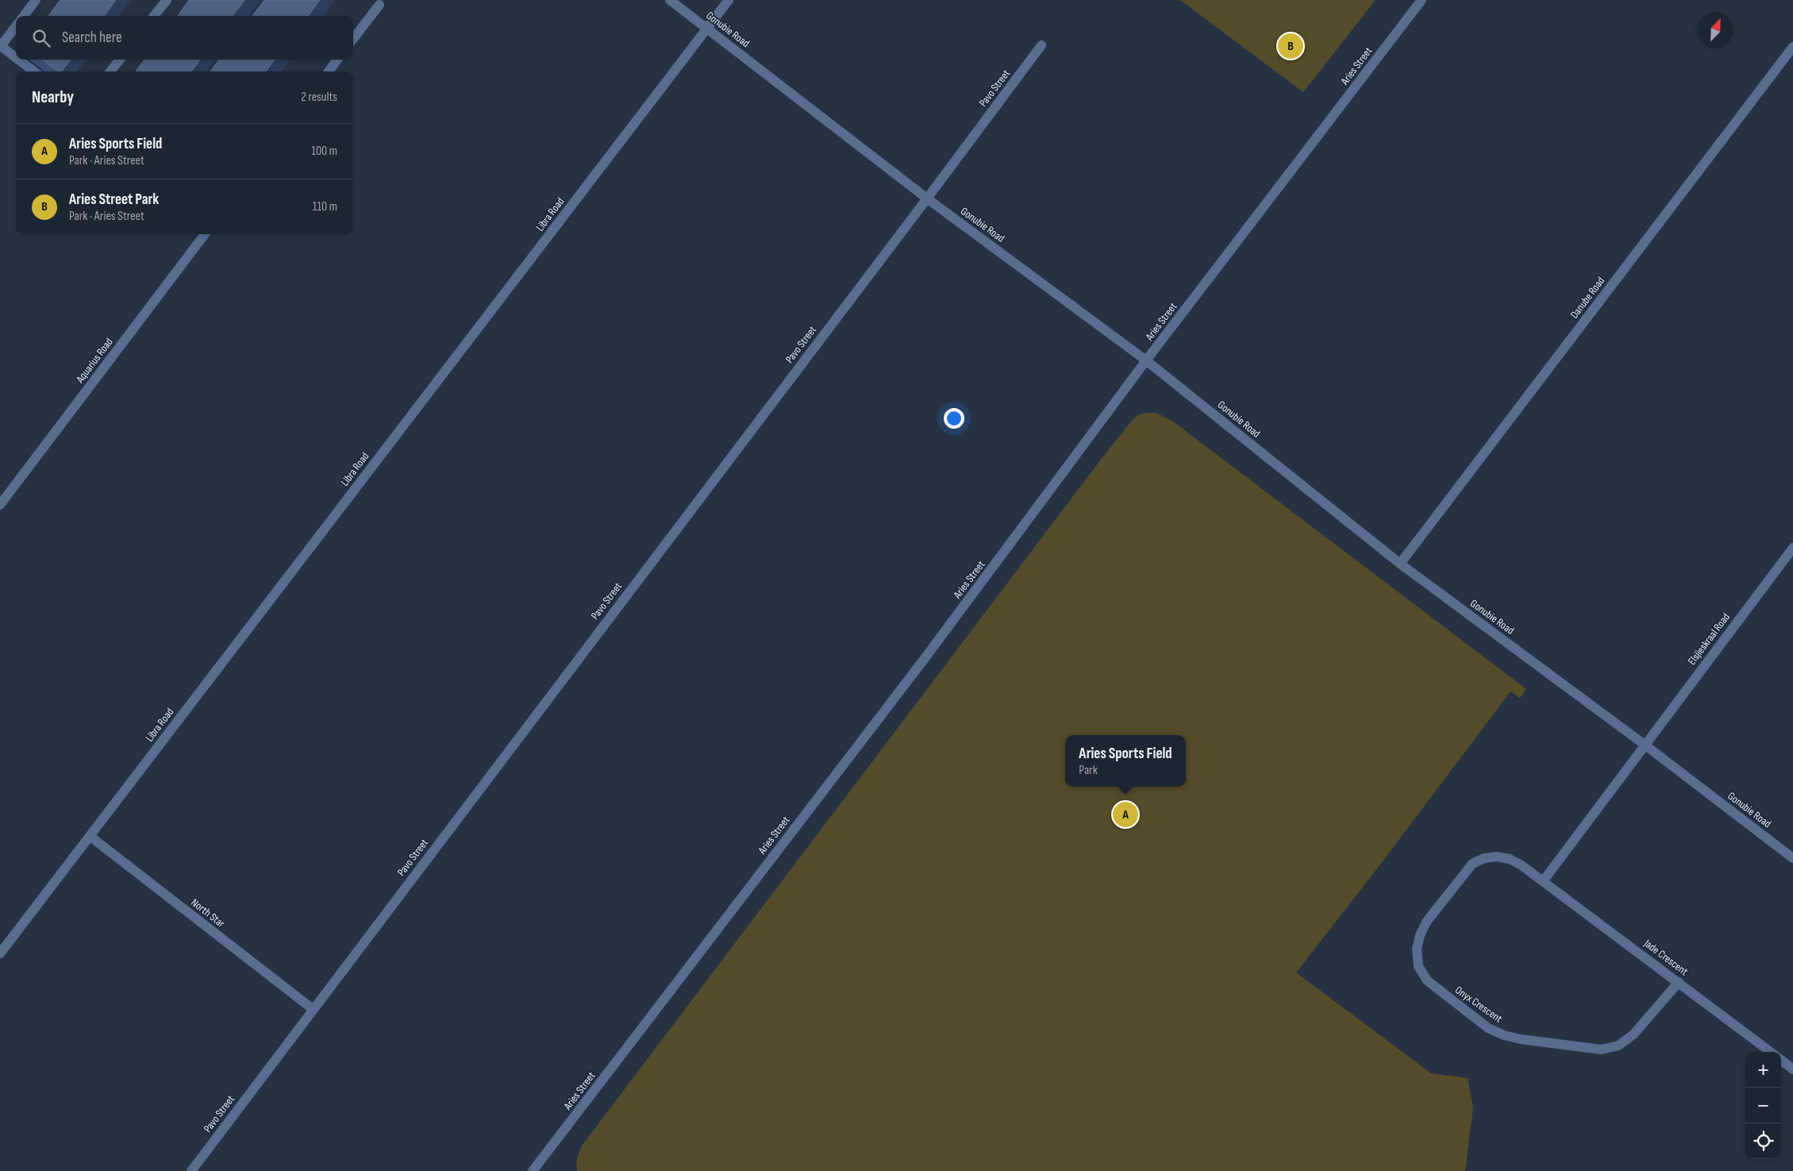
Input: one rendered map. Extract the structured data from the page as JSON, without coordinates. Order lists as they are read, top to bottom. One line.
{"streets":{"street":["Gonubie Road","Aries Street","Pavo Street","Libra Road","Danube Road","Aquarius Road","Elsjieskraal Road","North Star","Jade Crescent","Onyx Crescent"]},"crossings":[["Gonubie Road","Aries Street"],["Gonubie Road","Pavo Street"],["Gonubie Road","Libra Road"],["Gonubie Road","Danube Road"],["Gonubie Road","Elsjieskraal Road"],["Pavo Street","North Star"],["Libra Road","North Star"],["Jade Crescent","Onyx Crescent"]],"north":"top right","page":{"search":"Search here","pins":["B","A"],"heading":["Nearby","2 results"],"list":[{"mark":"A","name":"Aries Sports Field","note":"Park · Aries Street","value":"100 m"},{"mark":"B","name":"Aries Street Park","note":"Park · Aries Street","value":"110 m"}],"popup":["Aries Sports Field","Park"],"map_buttons":["+","−"]}}
